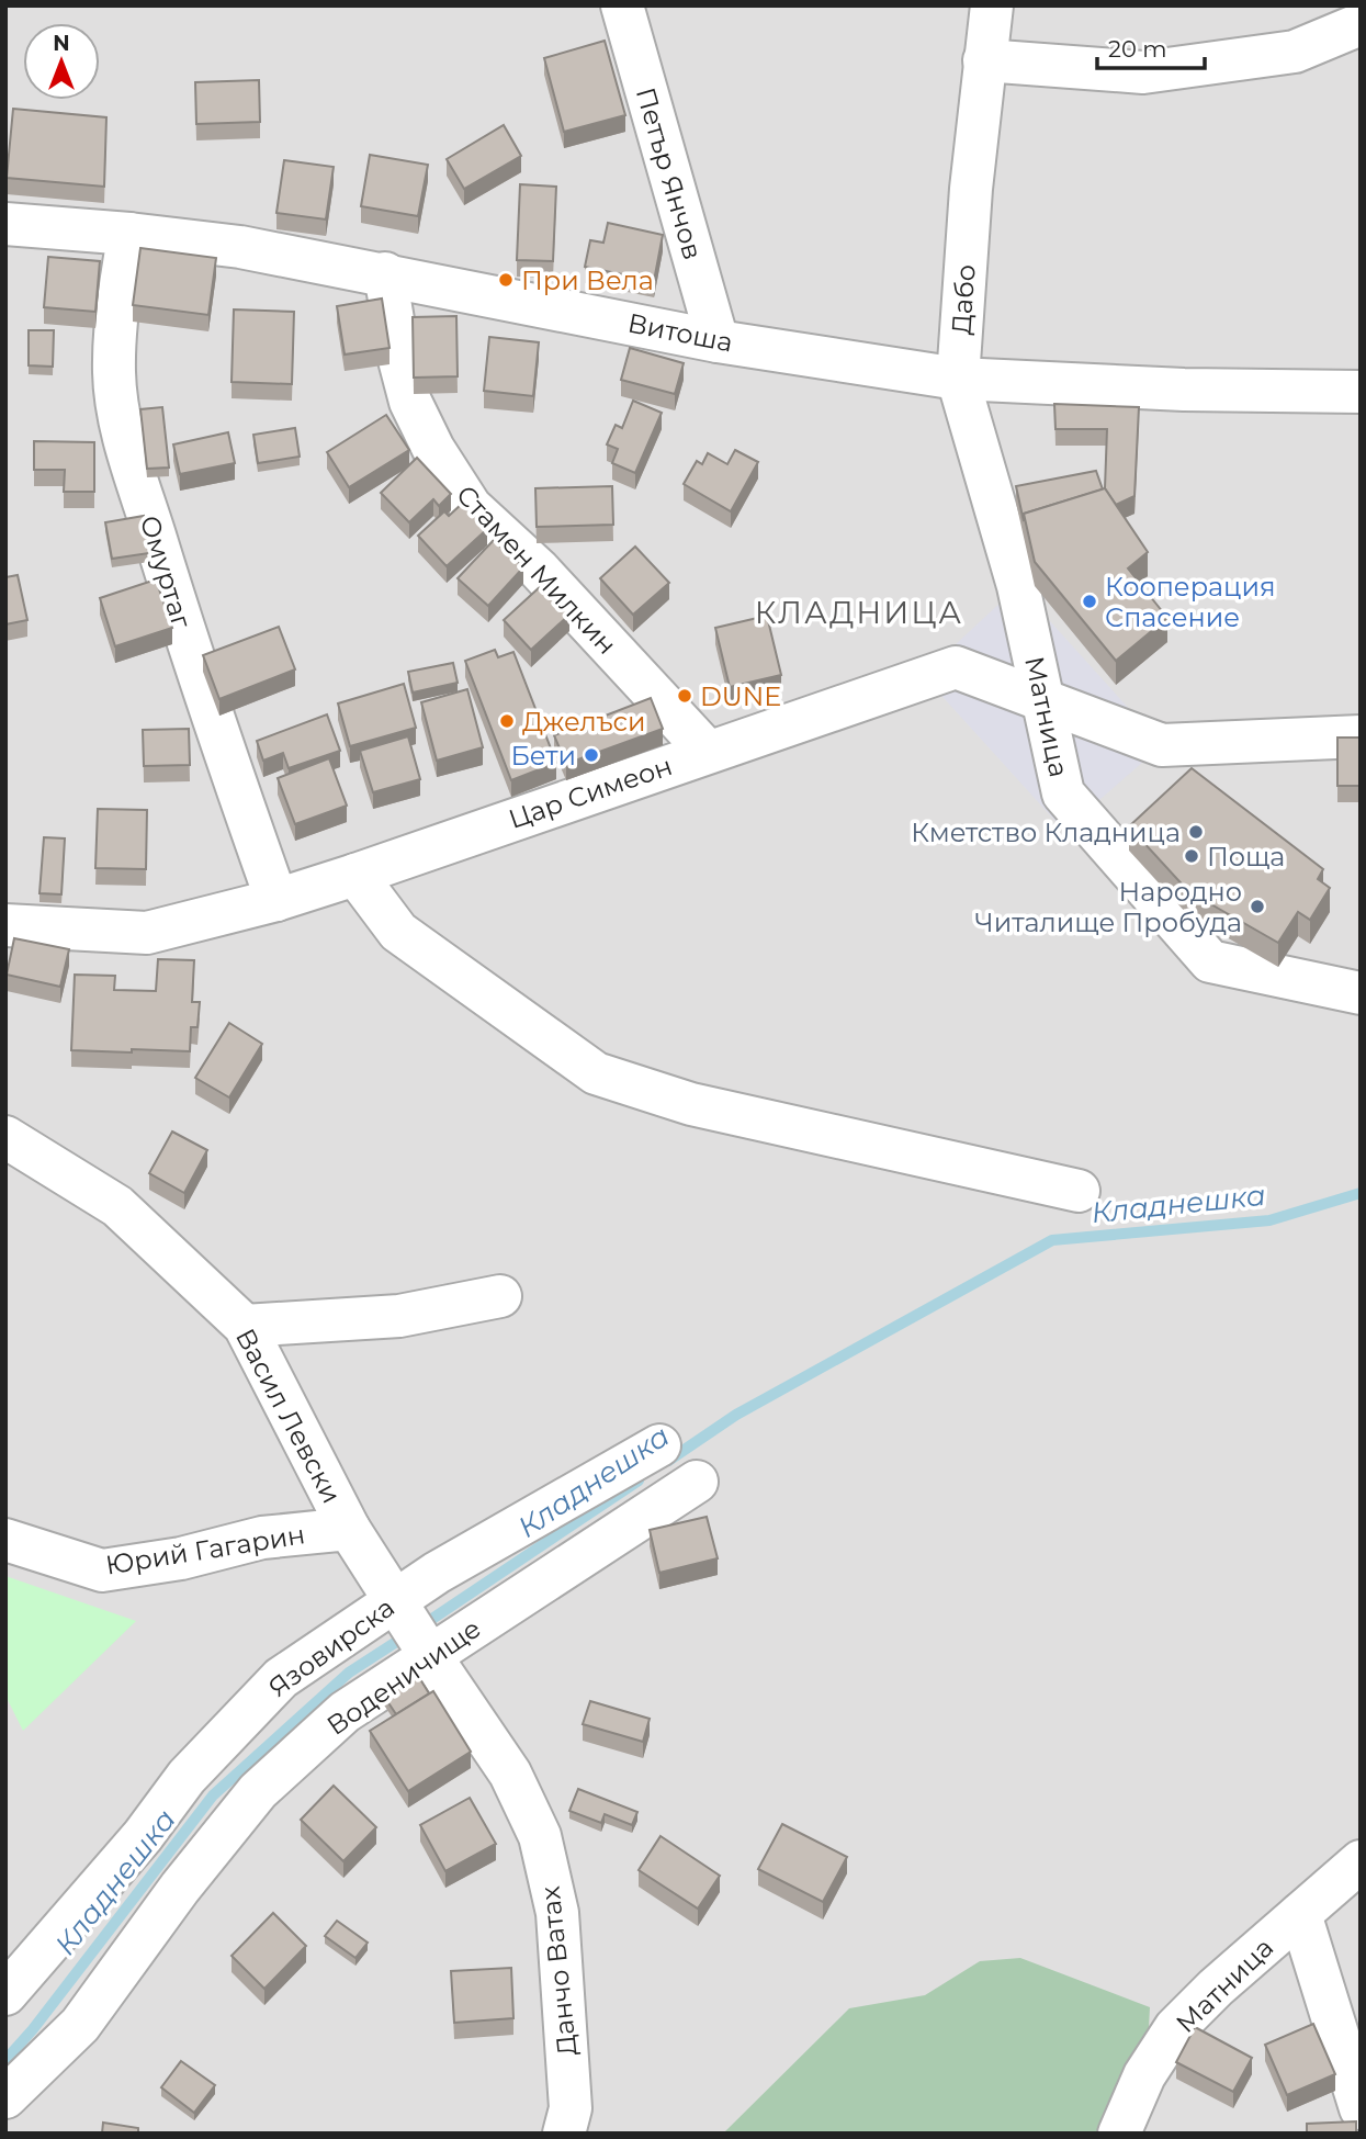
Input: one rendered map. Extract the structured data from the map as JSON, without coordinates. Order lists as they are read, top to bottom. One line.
{"streets":{"street":["Петър Янчов","Дабо","Витоша","Стамен Милкин","Омуртаг","Матница","Цар Симеон","Васил Левски","Юрий Гагарин","Язовирска","Воденичище","Данчо Ватах"]},"crossings":[["Петър Янчов","Витоша"],["Дабо","Витоша"],["Дабо","Матница"],["Витоша","Стамен Милкин"],["Витоша","Омуртаг"],["Стамен Милкин","Цар Симеон"],["Омуртаг","Цар Симеон"],["Матница","Цар Симеон"],["Васил Левски","Юрий Гагарин"],["Воденичище","Данчо Ватах"]],"districts":["КЛАДНИЦА"],"water":["Кладнешка"],"places":["При Вела","Кооперация Спасение","DUNE","Джелъси","Бети","Кметство Кладница","Поща","Народно Читалище Пробуда"],"scale_bar":"20 m","north":"top"}
